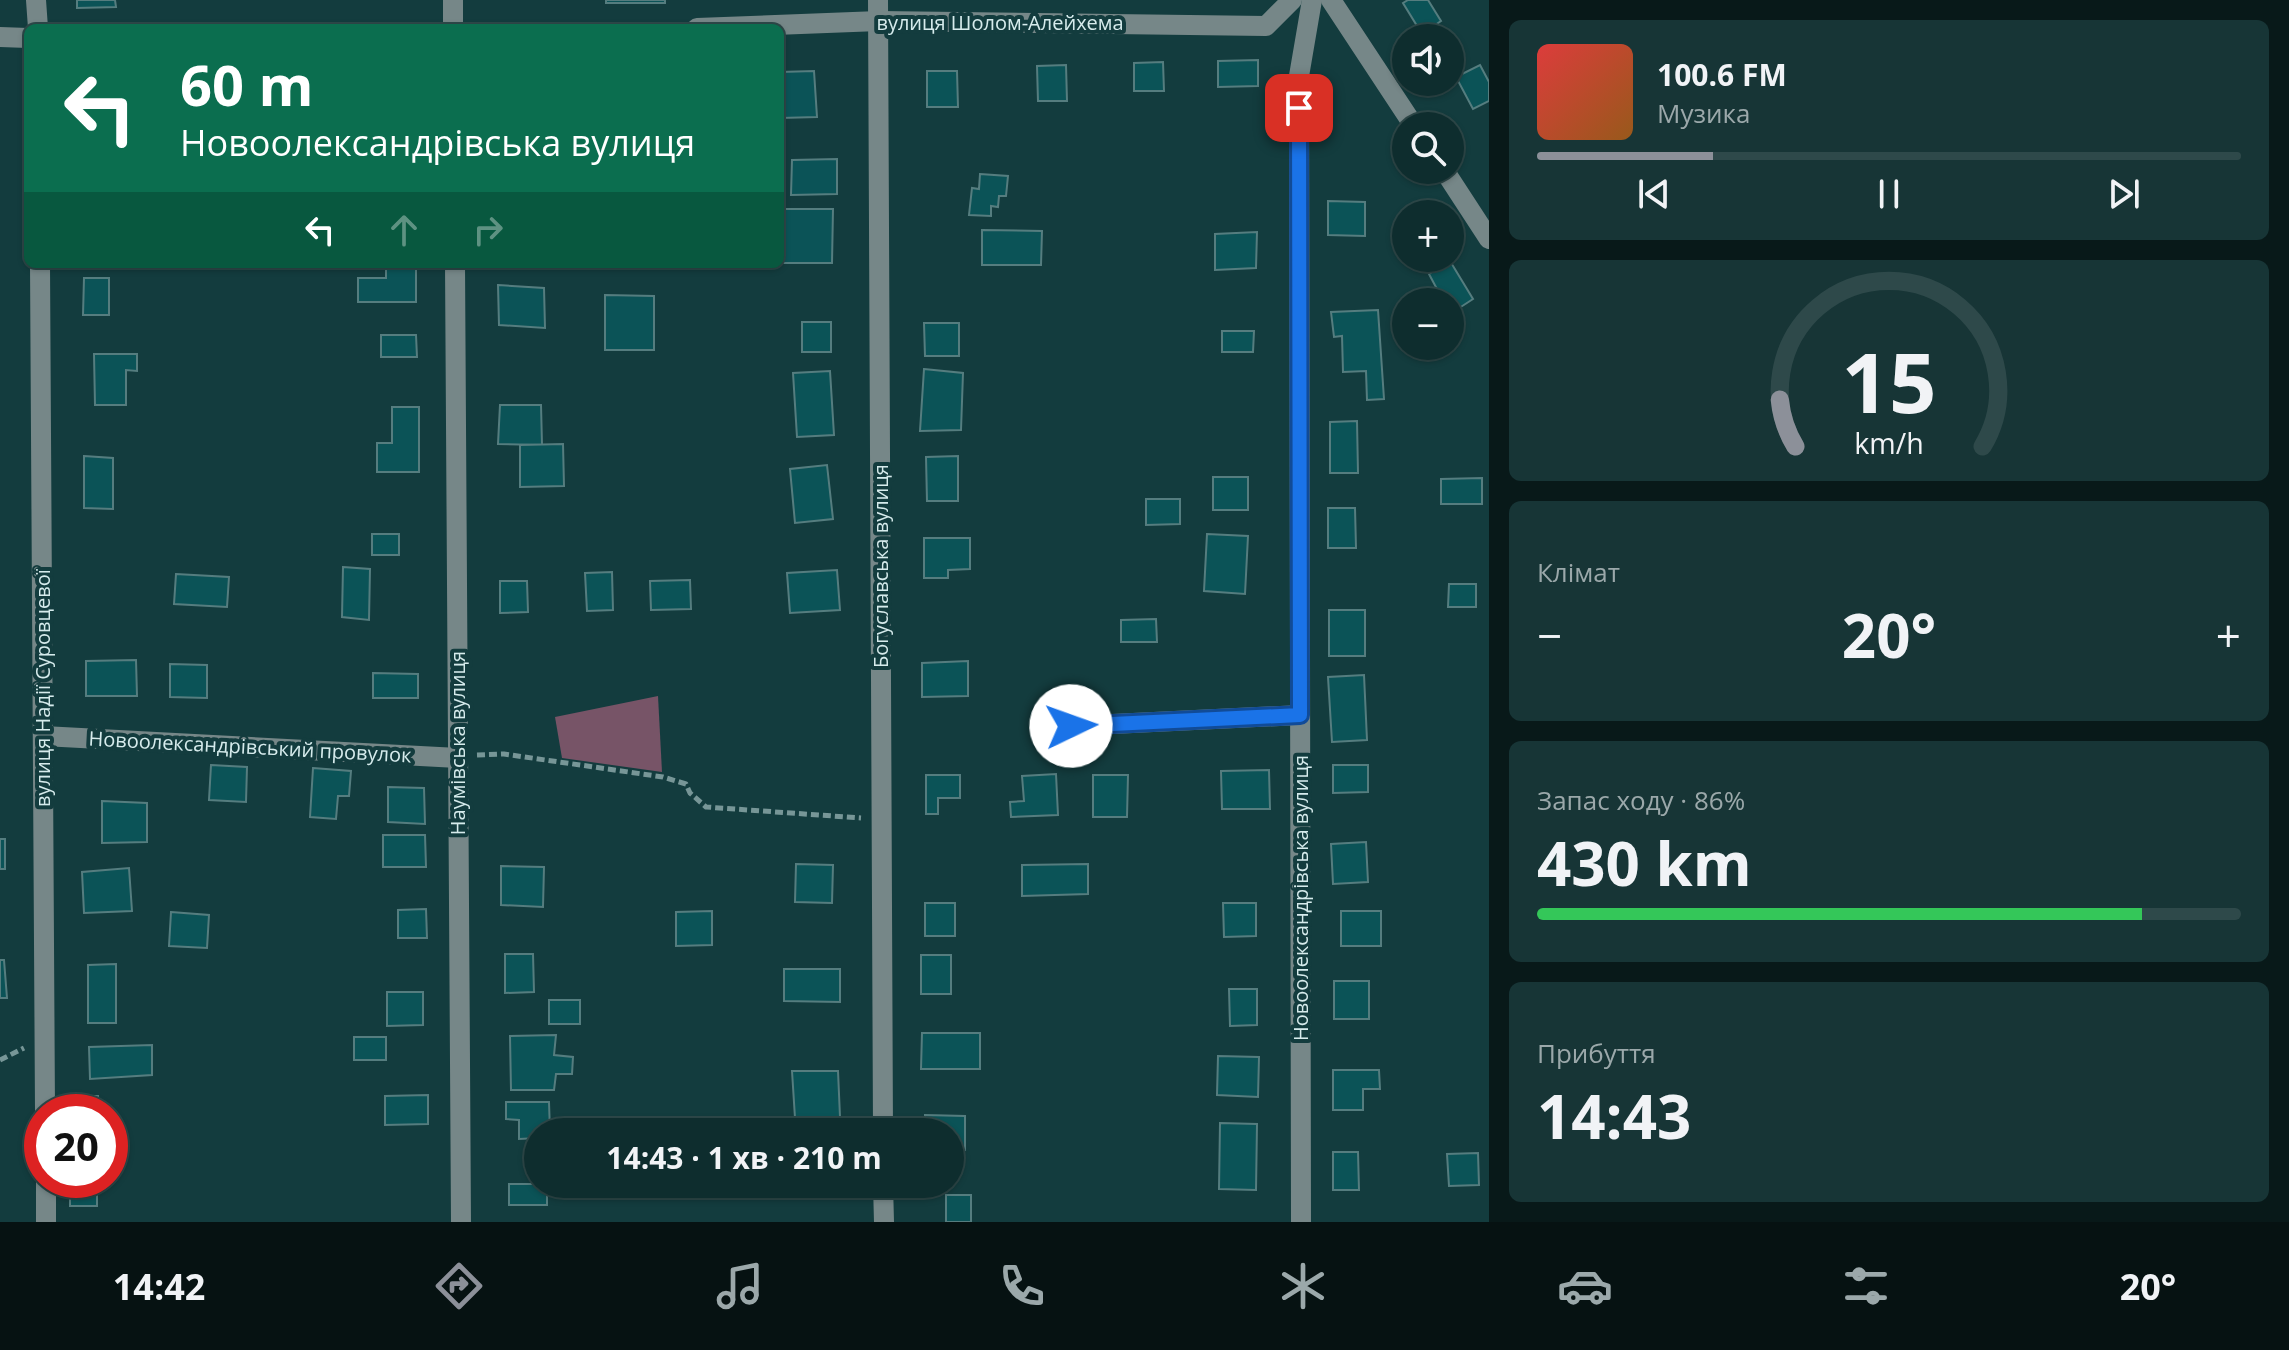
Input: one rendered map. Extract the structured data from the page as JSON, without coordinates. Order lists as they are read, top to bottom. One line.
{"streets":{"street":["вулиця Шолом-Алейхема","Богуславська вулиця","вулиця Надії Суровцевої","Наумівська вулиця","Новоолександрівський провулок","Новоолександрівська вулиця"]},"crossings":[["вулиця Шолом-Алейхема","Богуславська вулиця"],["вулиця Надії Суровцевої","Новоолександрівський провулок"],["Наумівська вулиця","Новоолександрівський провулок"]],"page":{"map_buttons":["+","−"],"turn":["60 m","Новоолександрівська вулиця"],"song":["100.6 FM","Музика"],"tile":["Клімат",["Запас ходу · 86%","430 km"],["Прибуття","14:43"]],"heat":["−","20°","+"],"limit":"20","trip":"14:43 · 1 хв · 210 m","tabs":["14:42","20°"],"gauge":["15","km/h"]}}
